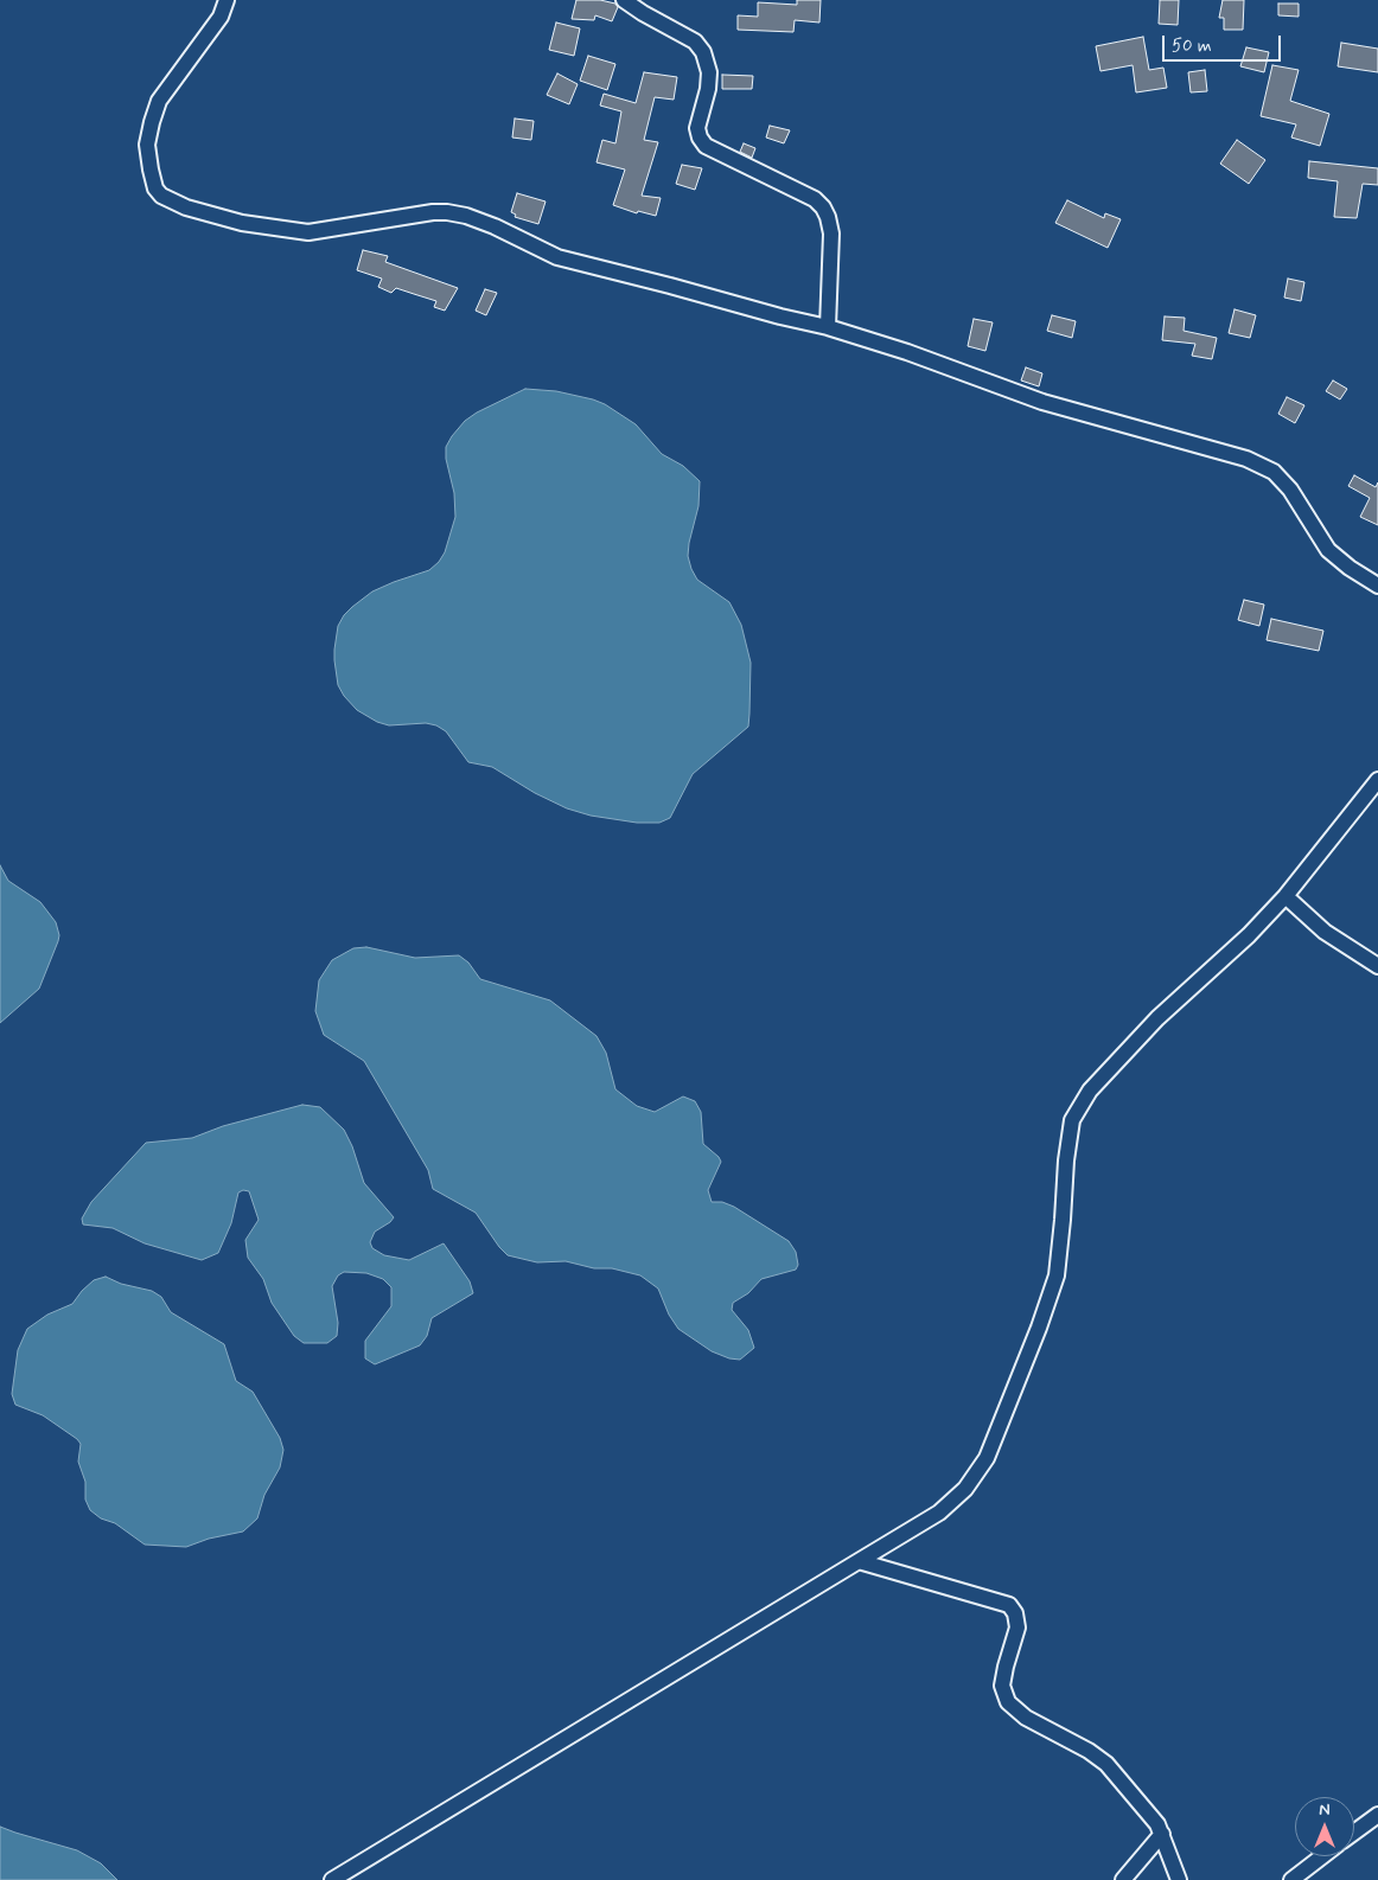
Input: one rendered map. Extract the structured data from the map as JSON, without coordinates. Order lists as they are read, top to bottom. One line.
{"scale_bar":"50 m","north":"top"}
